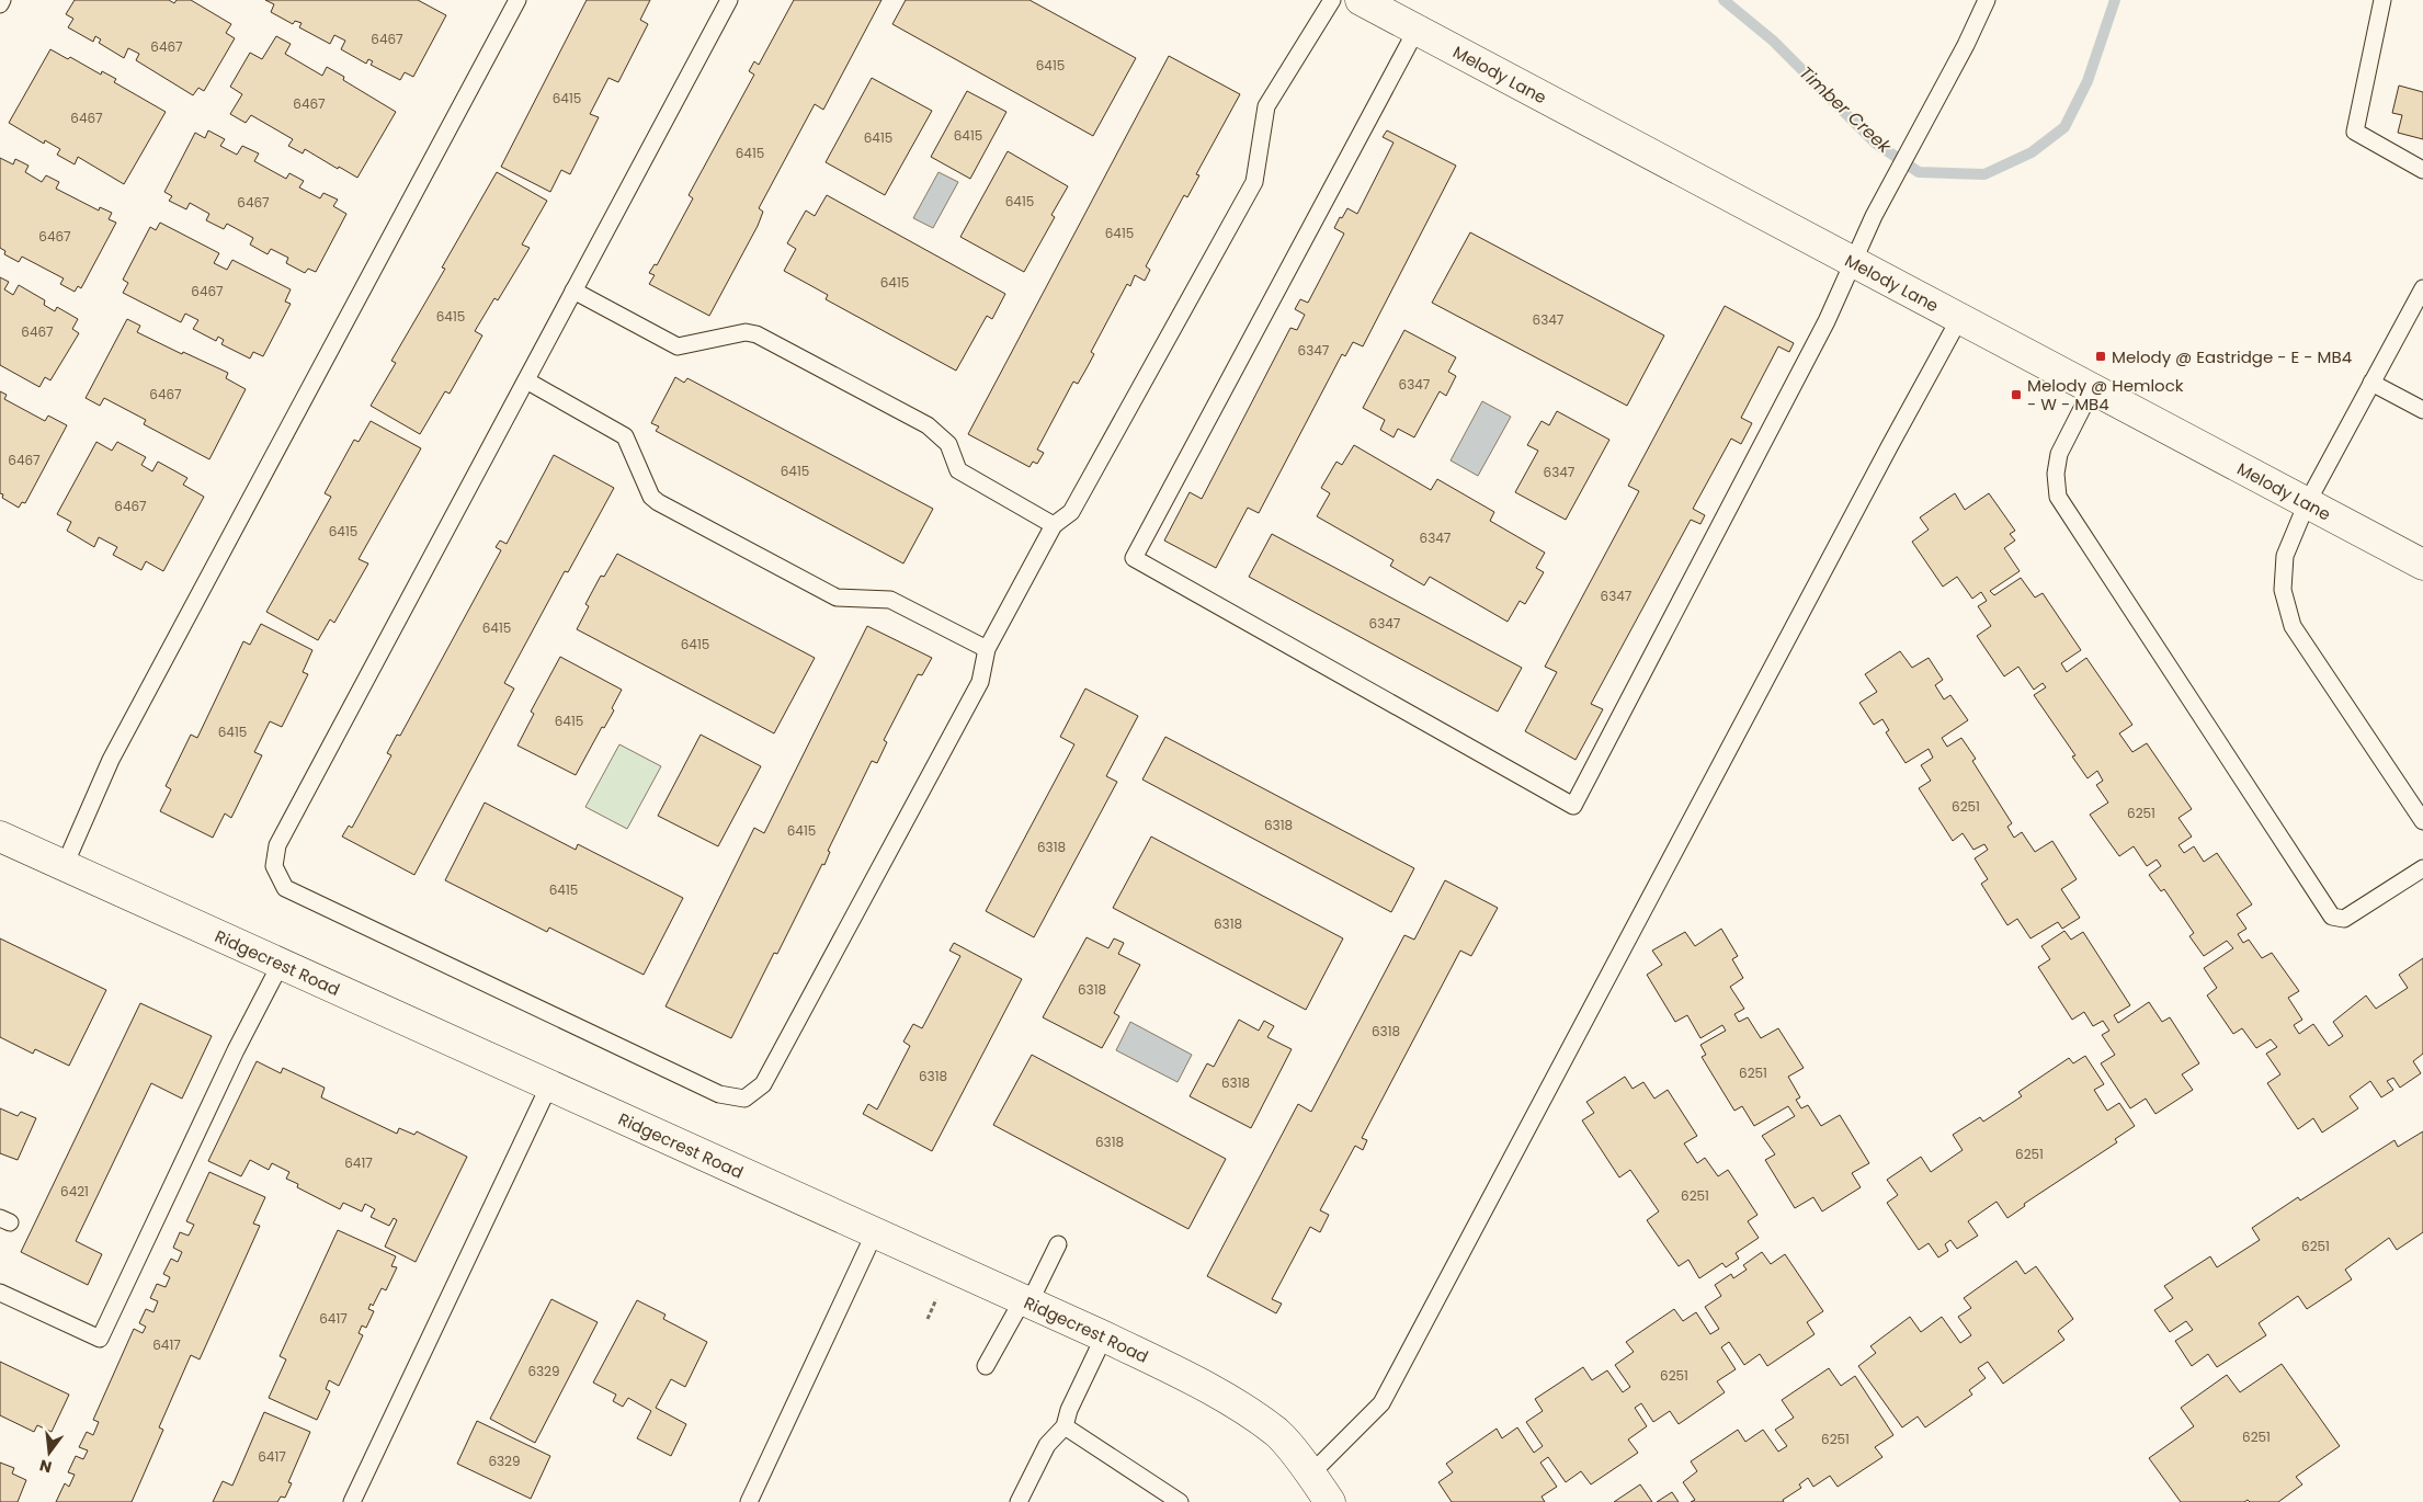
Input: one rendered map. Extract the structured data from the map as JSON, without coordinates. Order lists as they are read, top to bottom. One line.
{"streets":{"street":["Melody Lane","Ridgecrest Road"]},"water":["Timber Creek"],"places":{"transit":["Melody @ Eastridge - E - MB4","Melody @ Hemlock - W - MB4"]},"house_numbers":["6467","6467","6415","6415","6467","6467","6415","6415","6415","6415","6467","6415","6467","6415","6467","6415","6347","6467","6347","6347","6467","6467","6415","6347","6467","6415","6347","6347","6347","6415","6415","6415","6415","6251","6251","6318","6415","6318","6415","6318","6318","6318","6251","6318","6318","6318","6251","6417","6421","6251","6251","6417","6417","6329","6251","6251","6251","6417","6329"],"north":"bottom"}
